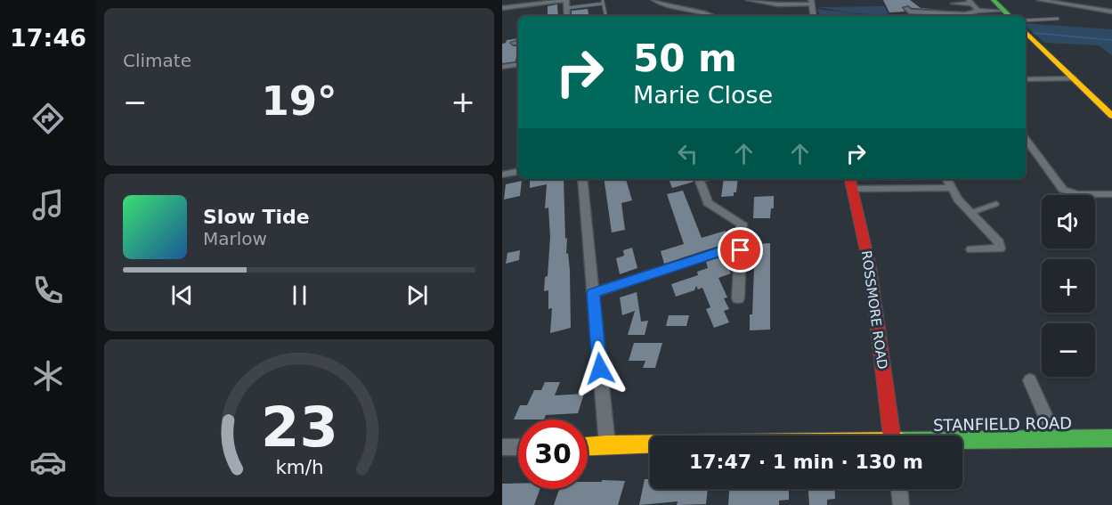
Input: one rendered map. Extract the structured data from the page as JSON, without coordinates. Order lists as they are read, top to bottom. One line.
{"streets":{"street":["ROSSMORE ROAD","STANFIELD ROAD"]},"page":{"tabs":"17:46","tile":"Climate","turn":["50 m","Marie Close"],"heat":["−","19°","+"],"song":["Slow Tide","Marlow"],"map_buttons":["+","−"],"limit":"30","trip":"17:47 · 1 min · 130 m","gauge":["23","km/h"]}}
